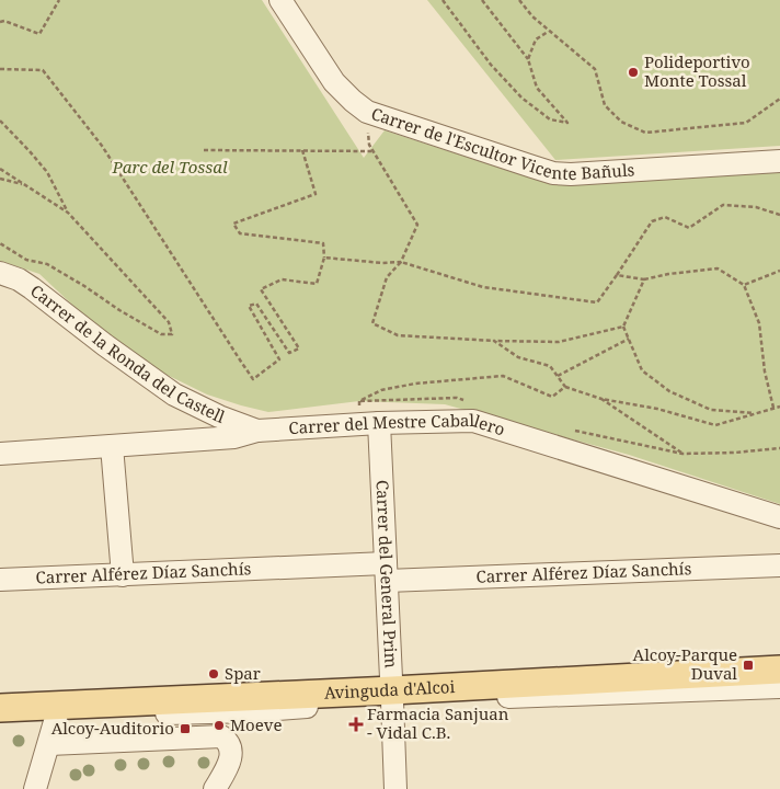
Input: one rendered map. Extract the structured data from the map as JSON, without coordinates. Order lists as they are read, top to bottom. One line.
{"streets":{"main road":["Avinguda d'Alcoi"],"street":["Carrer de l'Escultor Vicente Bañuls","Carrer de la Ronda del Castell","Carrer del Mestre Caballero","Carrer del General Prim","Carrer Alférez Díaz Sanchís"]},"crossings":[["Carrer de la Ronda del Castell","Carrer del Mestre Caballero"],["Carrer del Mestre Caballero","Carrer del General Prim"],["Carrer del General Prim","Carrer Alférez Díaz Sanchís"],["Carrer del General Prim","Avinguda d'Alcoi"]],"parks":["Parc del Tossal"],"places":{"other":["Polideportivo Monte Tossal","Spar","Moeve"],"transit":["Alcoy-Parque Duval","Alcoy-Auditorio"],"health":["Farmacia Sanjuan - Vidal C.B."]}}
